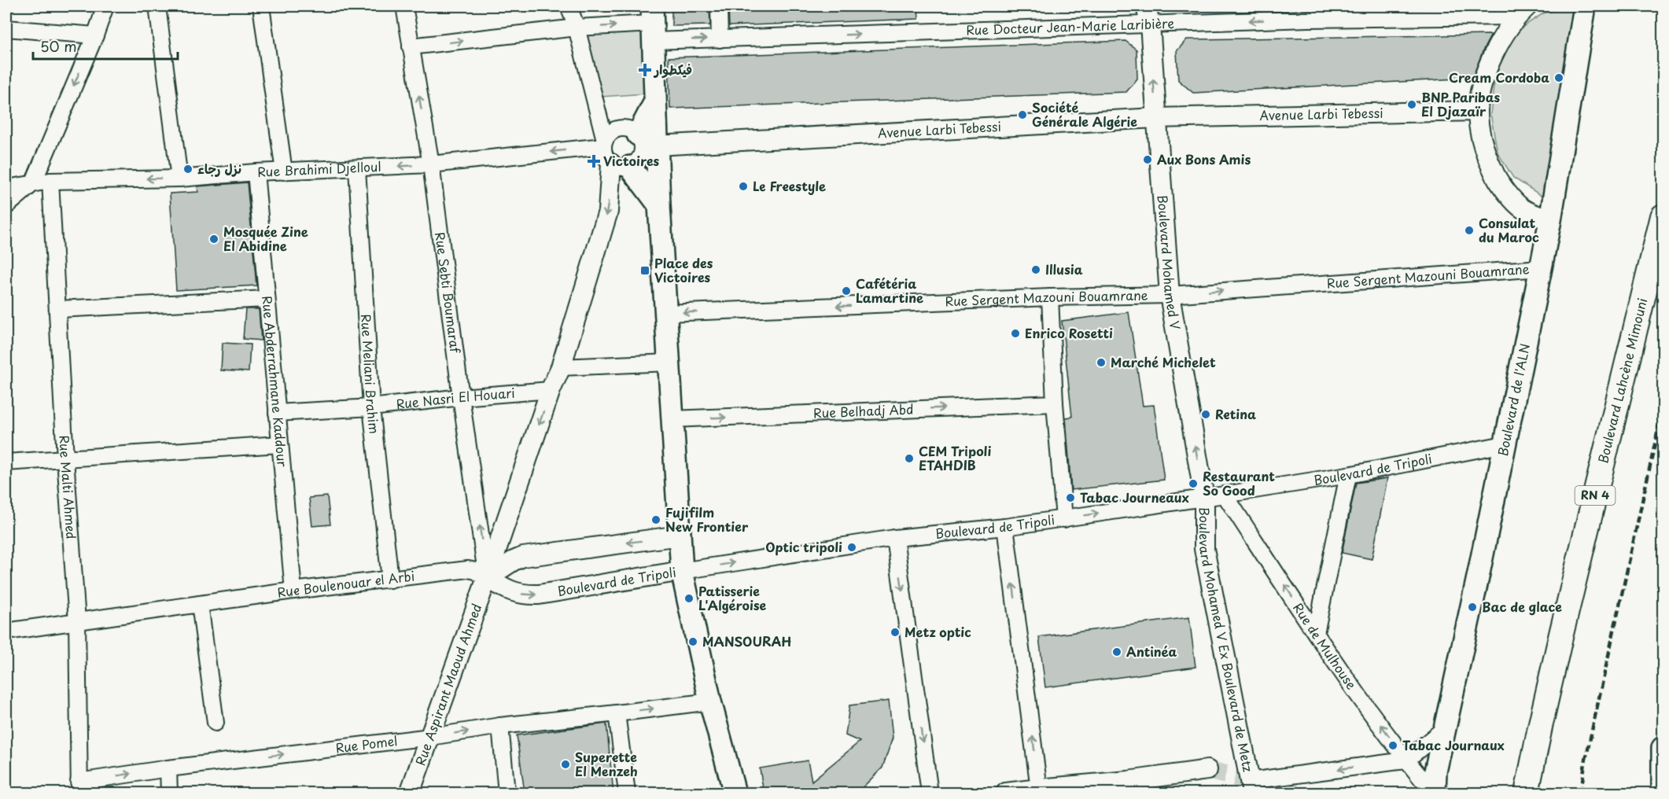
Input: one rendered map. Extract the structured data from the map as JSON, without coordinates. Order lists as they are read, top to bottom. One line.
{"streets":{"main road":["Boulevard Lahcène Mimouni","Boulevard de l'ALN","RN 4"],"street":["Rue Docteur Jean-Marie Laribière","Avenue Larbi Tebessi","Rue Brahimi Djelloul","Boulevard Mohamed V","Rue Sergent Mazouni Bouamrane","Rue Sebti Boumaraf","Rue Meliani Brahim","Rue Abderrahmane Kaddour","Rue Nasri El Houari","Rue Belhadj Abd","Boulevard de Tripoli","Rue Malti Ahmed","Rue Boulenouar el Arbi","Boulevard Mohamed V Ex Boulevard de Metz","Rue de Mulhouse","Rue Aspirant Maoud Ahmed","Rue Pomel"]},"crossings":[["Rue Docteur Jean-Marie Laribière","Boulevard Mohamed V"],["Rue Docteur Jean-Marie Laribière","Rue Sebti Boumaraf"],["Avenue Larbi Tebessi","Boulevard Mohamed V"],["Rue Brahimi Djelloul","Rue Sebti Boumaraf"],["Rue Brahimi Djelloul","Rue Meliani Brahim"],["Rue Brahimi Djelloul","Rue Abderrahmane Kaddour"],["Rue Brahimi Djelloul","Rue Malti Ahmed"],["Rue Brahimi Djelloul","Rue Aspirant Maoud Ahmed"],["Boulevard Mohamed V","Rue Sergent Mazouni Bouamrane"],["Boulevard Mohamed V","Boulevard de Tripoli"],["Boulevard Mohamed V","Boulevard Mohamed V Ex Boulevard de Metz"],["Rue Sergent Mazouni Bouamrane","Boulevard de l'ALN"],["Rue Sebti Boumaraf","Rue Nasri El Houari"],["Rue Sebti Boumaraf","Boulevard de Tripoli"],["Rue Sebti Boumaraf","Rue Boulenouar el Arbi"],["Rue Sebti Boumaraf","Rue Aspirant Maoud Ahmed"],["Rue Meliani Brahim","Rue Nasri El Houari"],["Rue Meliani Brahim","Rue Boulenouar el Arbi"],["Rue Abderrahmane Kaddour","Rue Nasri El Houari"],["Rue Abderrahmane Kaddour","Rue Boulenouar el Arbi"],["Rue Nasri El Houari","Rue Aspirant Maoud Ahmed"],["Boulevard de l'ALN","Boulevard de Tripoli"],["Boulevard de l'ALN","Rue de Mulhouse"],["Boulevard de Tripoli","Rue Boulenouar el Arbi"],["Boulevard de Tripoli","Boulevard Mohamed V Ex Boulevard de Metz"],["Boulevard de Tripoli","Rue de Mulhouse"],["Boulevard de Tripoli","Rue Aspirant Maoud Ahmed"],["Rue Malti Ahmed","Rue Boulenouar el Arbi"],["Rue Malti Ahmed","Rue Pomel"],["Rue Boulenouar el Arbi","Rue Aspirant Maoud Ahmed"],["Rue Aspirant Maoud Ahmed","Rue Pomel"]],"one_way":["Rue Sebti Boumaraf","Rue Belhadj Abd","Rue de Mulhouse","Rue Aspirant Maoud Ahmed","Rue Pomel"],"places":{"health":["فيكطوار","Victoires"],"other":["Cream Cordoba","BNP Paribas El Djazaïr","Société Générale Algérie","Aux Bons Amis","نزل رجاء","Le Freestyle","Consulat du Maroc","Mosquée Zine El Abidine","Illusia","Cafétéria Lamartine","Enrico Rosetti","Marché Michelet","Retina","CEM Tripoli ETAHDIB","Restaurant So Good","Tabac Journeaux","Fujifilm New Frontier","Optic tripoli","Patisserie L'Algéroise","Bac de glace","Metz optic","MANSOURAH","Antinéa","Tabac Journaux","Superette El Menzeh"],"transit":["Place des Victoires"]},"scale_bar":"50 m"}
